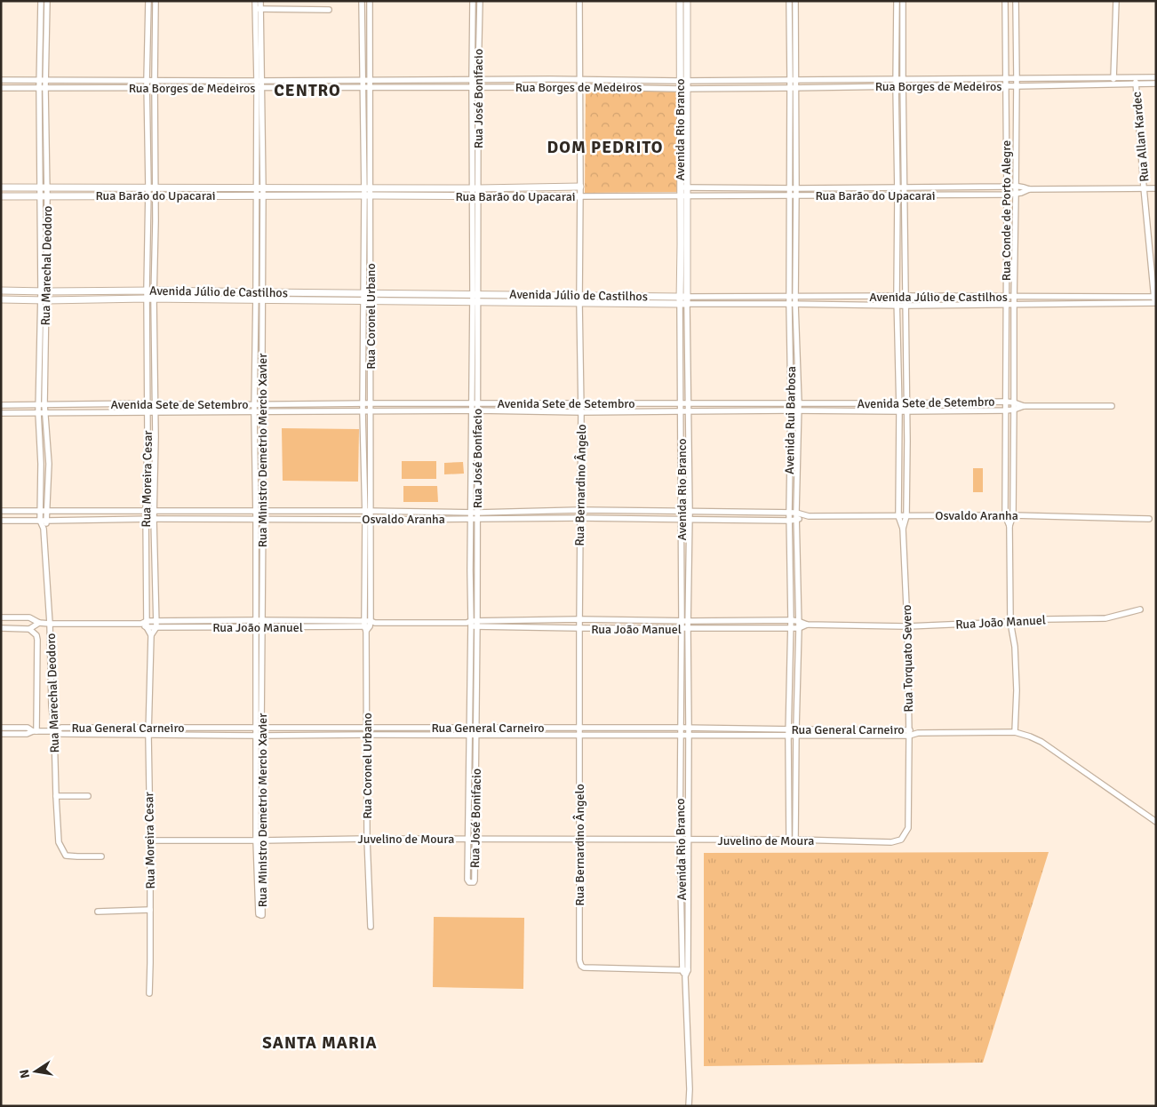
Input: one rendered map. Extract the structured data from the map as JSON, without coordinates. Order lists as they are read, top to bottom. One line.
{"streets":{"street":["Rua Borges de Medeiros","Rua José Bonifacio","Avenida Rio Branco","Rua Allan Kardec","Rua Barão do Upacarai","Rua Conde de Porto Alegre","Rua Marechal Deodoro","Avenida Júlio de Castilhos","Rua Coronel Urbano","Avenida Sete de Setembro","Avenida Rui Barbosa","Rua Ministro Demetrio Mercio Xavier","Rua Moreira Cesar","Rua Bernardino Ângelo","Osvaldo Aranha","Rua João Manuel","Rua Torquato Severo","Rua General Carneiro","Juvelino de Moura"]},"crossings":[["Rua Borges de Medeiros","Rua José Bonifacio"],["Rua Borges de Medeiros","Avenida Rio Branco"],["Rua Borges de Medeiros","Rua Allan Kardec"],["Rua Borges de Medeiros","Rua Conde de Porto Alegre"],["Rua Borges de Medeiros","Rua Marechal Deodoro"],["Rua Borges de Medeiros","Rua Coronel Urbano"],["Rua Borges de Medeiros","Avenida Rui Barbosa"],["Rua Borges de Medeiros","Rua Ministro Demetrio Mercio Xavier"],["Rua Borges de Medeiros","Rua Moreira Cesar"],["Rua Borges de Medeiros","Rua Bernardino Ângelo"],["Rua Borges de Medeiros","Rua Torquato Severo"],["Rua José Bonifacio","Rua Barão do Upacarai"],["Rua José Bonifacio","Avenida Júlio de Castilhos"],["Rua José Bonifacio","Avenida Sete de Setembro"],["Rua José Bonifacio","Osvaldo Aranha"],["Rua José Bonifacio","Rua João Manuel"],["Rua José Bonifacio","Rua General Carneiro"],["Rua José Bonifacio","Juvelino de Moura"],["Avenida Rio Branco","Rua Barão do Upacarai"],["Avenida Rio Branco","Avenida Júlio de Castilhos"],["Avenida Rio Branco","Avenida Sete de Setembro"],["Avenida Rio Branco","Rua Bernardino Ângelo"],["Avenida Rio Branco","Osvaldo Aranha"],["Avenida Rio Branco","Rua João Manuel"],["Avenida Rio Branco","Rua General Carneiro"],["Avenida Rio Branco","Juvelino de Moura"],["Rua Allan Kardec","Rua Barão do Upacarai"],["Rua Allan Kardec","Avenida Júlio de Castilhos"],["Rua Barão do Upacarai","Rua Conde de Porto Alegre"],["Rua Barão do Upacarai","Rua Marechal Deodoro"],["Rua Barão do Upacarai","Rua Coronel Urbano"],["Rua Barão do Upacarai","Avenida Rui Barbosa"],["Rua Barão do Upacarai","Rua Ministro Demetrio Mercio Xavier"],["Rua Barão do Upacarai","Rua Moreira Cesar"],["Rua Barão do Upacarai","Rua Bernardino Ângelo"],["Rua Barão do Upacarai","Rua Torquato Severo"],["Rua Conde de Porto Alegre","Avenida Júlio de Castilhos"],["Rua Conde de Porto Alegre","Avenida Sete de Setembro"],["Rua Conde de Porto Alegre","Osvaldo Aranha"],["Rua Conde de Porto Alegre","Rua João Manuel"],["Rua Conde de Porto Alegre","Rua General Carneiro"],["Rua Marechal Deodoro","Avenida Júlio de Castilhos"],["Rua Marechal Deodoro","Avenida Sete de Setembro"],["Rua Marechal Deodoro","Osvaldo Aranha"],["Rua Marechal Deodoro","Rua João Manuel"],["Rua Marechal Deodoro","Rua General Carneiro"],["Avenida Júlio de Castilhos","Rua Coronel Urbano"],["Avenida Júlio de Castilhos","Avenida Rui Barbosa"],["Avenida Júlio de Castilhos","Rua Ministro Demetrio Mercio Xavier"],["Avenida Júlio de Castilhos","Rua Moreira Cesar"],["Avenida Júlio de Castilhos","Rua Bernardino Ângelo"],["Avenida Júlio de Castilhos","Rua Torquato Severo"],["Rua Coronel Urbano","Avenida Sete de Setembro"],["Rua Coronel Urbano","Osvaldo Aranha"],["Rua Coronel Urbano","Rua João Manuel"],["Rua Coronel Urbano","Rua General Carneiro"],["Rua Coronel Urbano","Juvelino de Moura"],["Avenida Sete de Setembro","Avenida Rui Barbosa"],["Avenida Sete de Setembro","Rua Ministro Demetrio Mercio Xavier"],["Avenida Sete de Setembro","Rua Moreira Cesar"],["Avenida Sete de Setembro","Rua Bernardino Ângelo"],["Avenida Sete de Setembro","Rua Torquato Severo"],["Avenida Rui Barbosa","Osvaldo Aranha"],["Avenida Rui Barbosa","Rua João Manuel"],["Avenida Rui Barbosa","Rua General Carneiro"],["Avenida Rui Barbosa","Juvelino de Moura"],["Rua Ministro Demetrio Mercio Xavier","Osvaldo Aranha"],["Rua Ministro Demetrio Mercio Xavier","Rua João Manuel"],["Rua Ministro Demetrio Mercio Xavier","Rua General Carneiro"],["Rua Ministro Demetrio Mercio Xavier","Juvelino de Moura"],["Rua Moreira Cesar","Osvaldo Aranha"],["Rua Moreira Cesar","Rua João Manuel"],["Rua Moreira Cesar","Rua General Carneiro"],["Rua Moreira Cesar","Juvelino de Moura"],["Rua Bernardino Ângelo","Osvaldo Aranha"],["Rua Bernardino Ângelo","Rua João Manuel"],["Rua Bernardino Ângelo","Rua General Carneiro"],["Rua Bernardino Ângelo","Juvelino de Moura"],["Osvaldo Aranha","Rua Torquato Severo"],["Rua João Manuel","Rua Torquato Severo"],["Rua Torquato Severo","Rua General Carneiro"],["Rua Torquato Severo","Juvelino de Moura"]],"districts":["CENTRO","DOM PEDRITO","SANTA MARIA"],"north":"left"}
